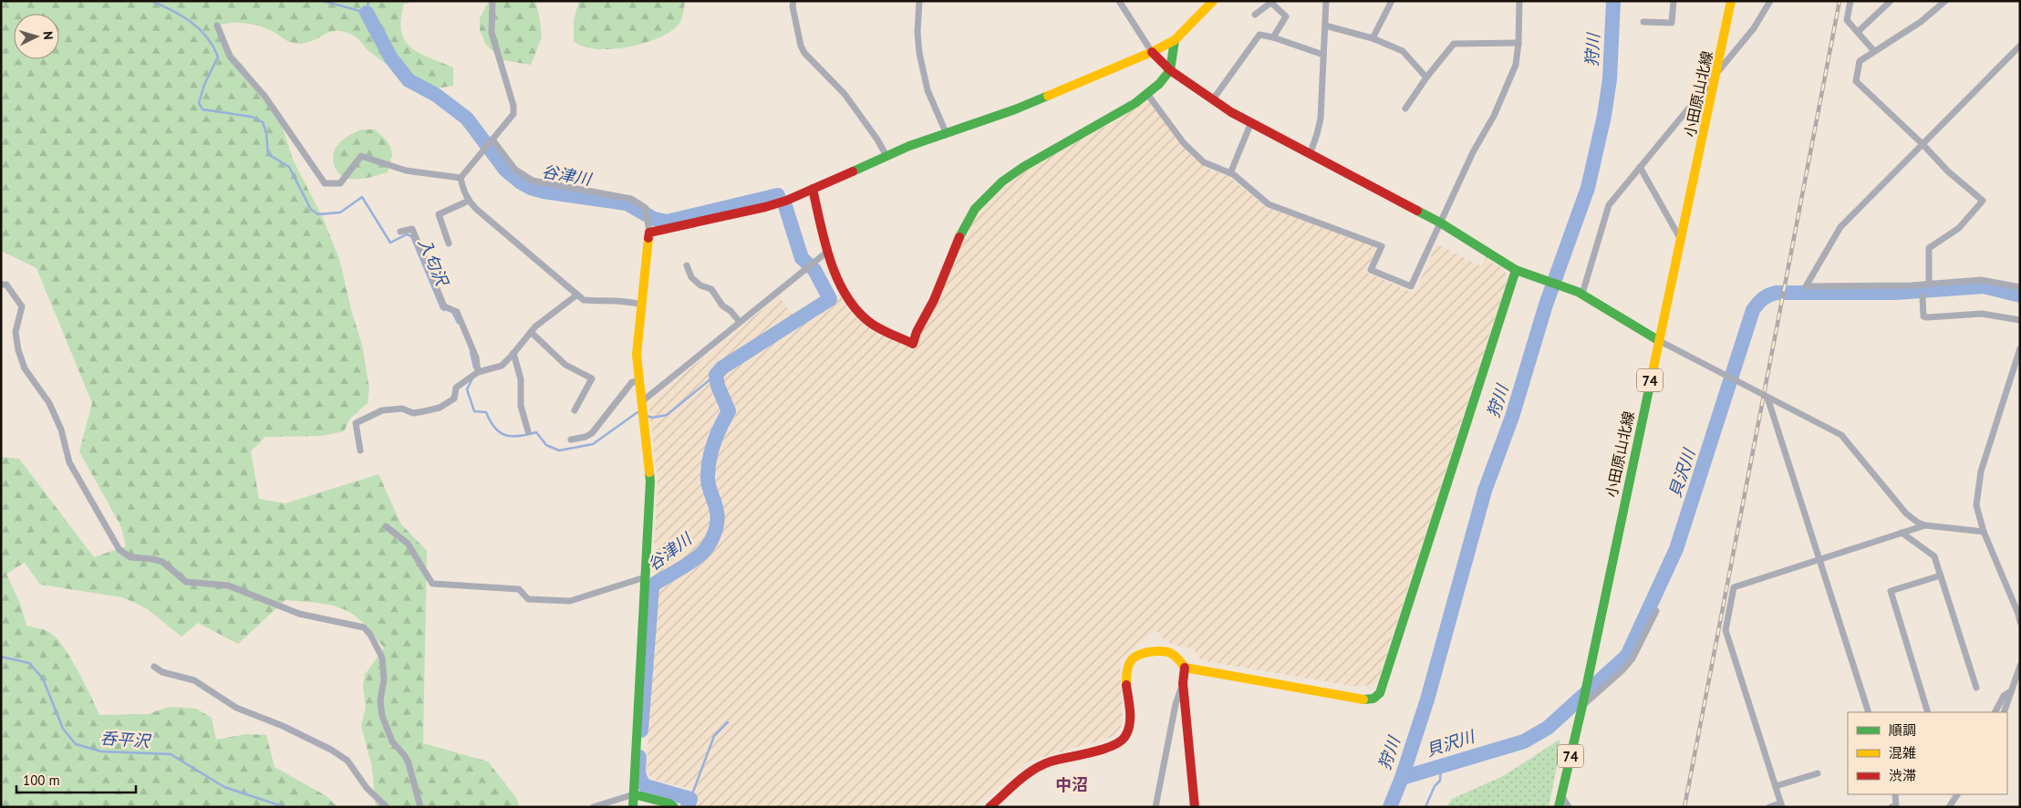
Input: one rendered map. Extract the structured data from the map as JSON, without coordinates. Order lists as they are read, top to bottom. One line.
{"streets":{"street":["小田原山北線","74"]},"districts":["中沼"],"water":["狩川","谷津川","入匂沢","貝沢川","呑平沢"],"legend":["順調","混雑","渋滞"],"scale_bar":"100 m","north":"right"}
